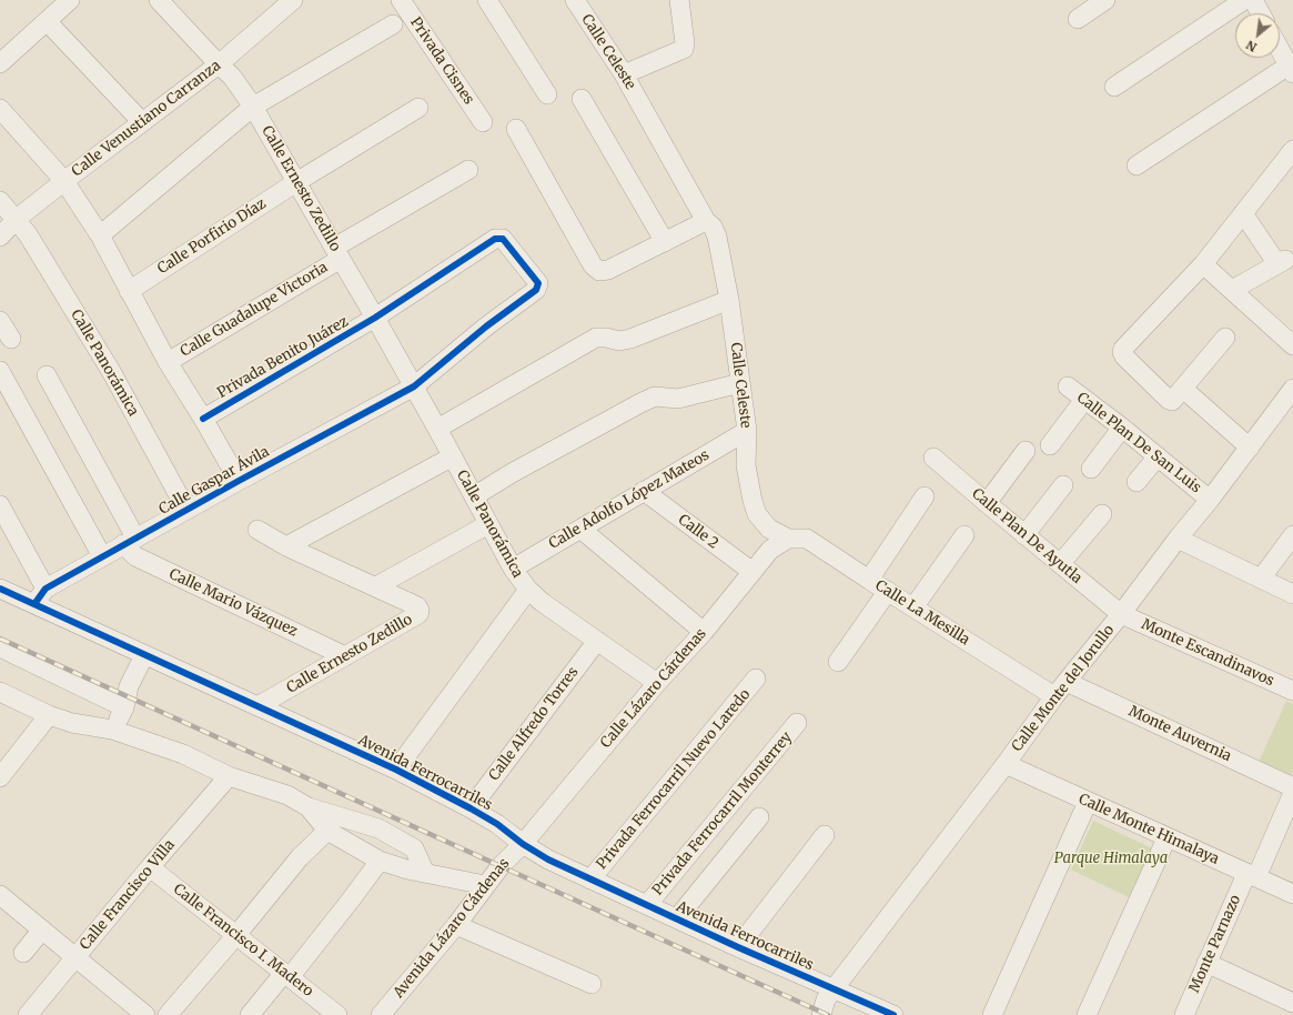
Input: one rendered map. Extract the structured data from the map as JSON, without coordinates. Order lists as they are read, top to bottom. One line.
{"streets":{"street":["Calle Celeste","Privada Cisnes","Calle Venustiano Carranza","Calle Ernesto Zedillo","Calle Porfirio Díaz","Calle Guadalupe Victoria","Privada Benito Juárez","Calle Panorámica","Calle Plan De San Luis","Calle Gaspar Ávila","Calle Adolfo López Mateos","Calle 2","Calle Plan De Ayutla","Calle Mario Vázquez","Calle La Mesilla","Monte Escandinavos","Calle Lázaro Cárdenas","Calle Monte del Jorullo","Calle Alfredo Torres","Monte Auvernia","Avenida Ferrocarriles","Privada Ferrocarril Nuevo Laredo","Privada Ferrocarril Monterrey","Calle Monte Himalaya","Calle Francisco Villa","Avenida Lázaro Cárdenas","Calle Francisco I. Madero","Monte Parnazo"]},"crossings":[["Calle Celeste","Calle Adolfo López Mateos"],["Calle Celeste","Calle La Mesilla"],["Calle Celeste","Calle Lázaro Cárdenas"],["Calle Venustiano Carranza","Calle Ernesto Zedillo"],["Calle Venustiano Carranza","Calle Panorámica"],["Calle Venustiano Carranza","Calle Gaspar Ávila"],["Calle Ernesto Zedillo","Calle Porfirio Díaz"],["Calle Ernesto Zedillo","Calle Guadalupe Victoria"],["Calle Ernesto Zedillo","Privada Benito Juárez"],["Calle Ernesto Zedillo","Calle Panorámica"],["Calle Ernesto Zedillo","Calle Mario Vázquez"],["Calle Ernesto Zedillo","Avenida Ferrocarriles"],["Calle Porfirio Díaz","Calle Gaspar Ávila"],["Calle Guadalupe Victoria","Calle Gaspar Ávila"],["Privada Benito Juárez","Calle Panorámica"],["Privada Benito Juárez","Calle Gaspar Ávila"],["Calle Panorámica","Calle Gaspar Ávila"],["Calle Panorámica","Calle Adolfo López Mateos"],["Calle Panorámica","Calle Lázaro Cárdenas"],["Calle Panorámica","Calle Alfredo Torres"],["Calle Plan De San Luis","Calle Monte del Jorullo"],["Calle Gaspar Ávila","Calle Mario Vázquez"],["Calle Gaspar Ávila","Avenida Ferrocarriles"],["Calle Adolfo López Mateos","Calle 2"],["Calle 2","Calle Lázaro Cárdenas"],["Calle Plan De Ayutla","Monte Escandinavos"],["Calle Plan De Ayutla","Calle Monte del Jorullo"],["Calle La Mesilla","Calle Lázaro Cárdenas"],["Calle La Mesilla","Calle Monte del Jorullo"],["Calle La Mesilla","Monte Auvernia"],["Monte Escandinavos","Calle Monte del Jorullo"],["Calle Lázaro Cárdenas","Avenida Ferrocarriles"],["Calle Lázaro Cárdenas","Avenida Lázaro Cárdenas"],["Calle Monte del Jorullo","Monte Auvernia"],["Calle Monte del Jorullo","Avenida Ferrocarriles"],["Calle Monte del Jorullo","Calle Monte Himalaya"],["Calle Alfredo Torres","Avenida Ferrocarriles"],["Avenida Ferrocarriles","Privada Ferrocarril Nuevo Laredo"],["Avenida Ferrocarriles","Privada Ferrocarril Monterrey"],["Avenida Ferrocarriles","Avenida Lázaro Cárdenas"],["Calle Monte Himalaya","Monte Parnazo"],["Calle Francisco Villa","Calle Francisco I. Madero"]],"parks":["Parque Himalaya"],"north":"bottom left"}
